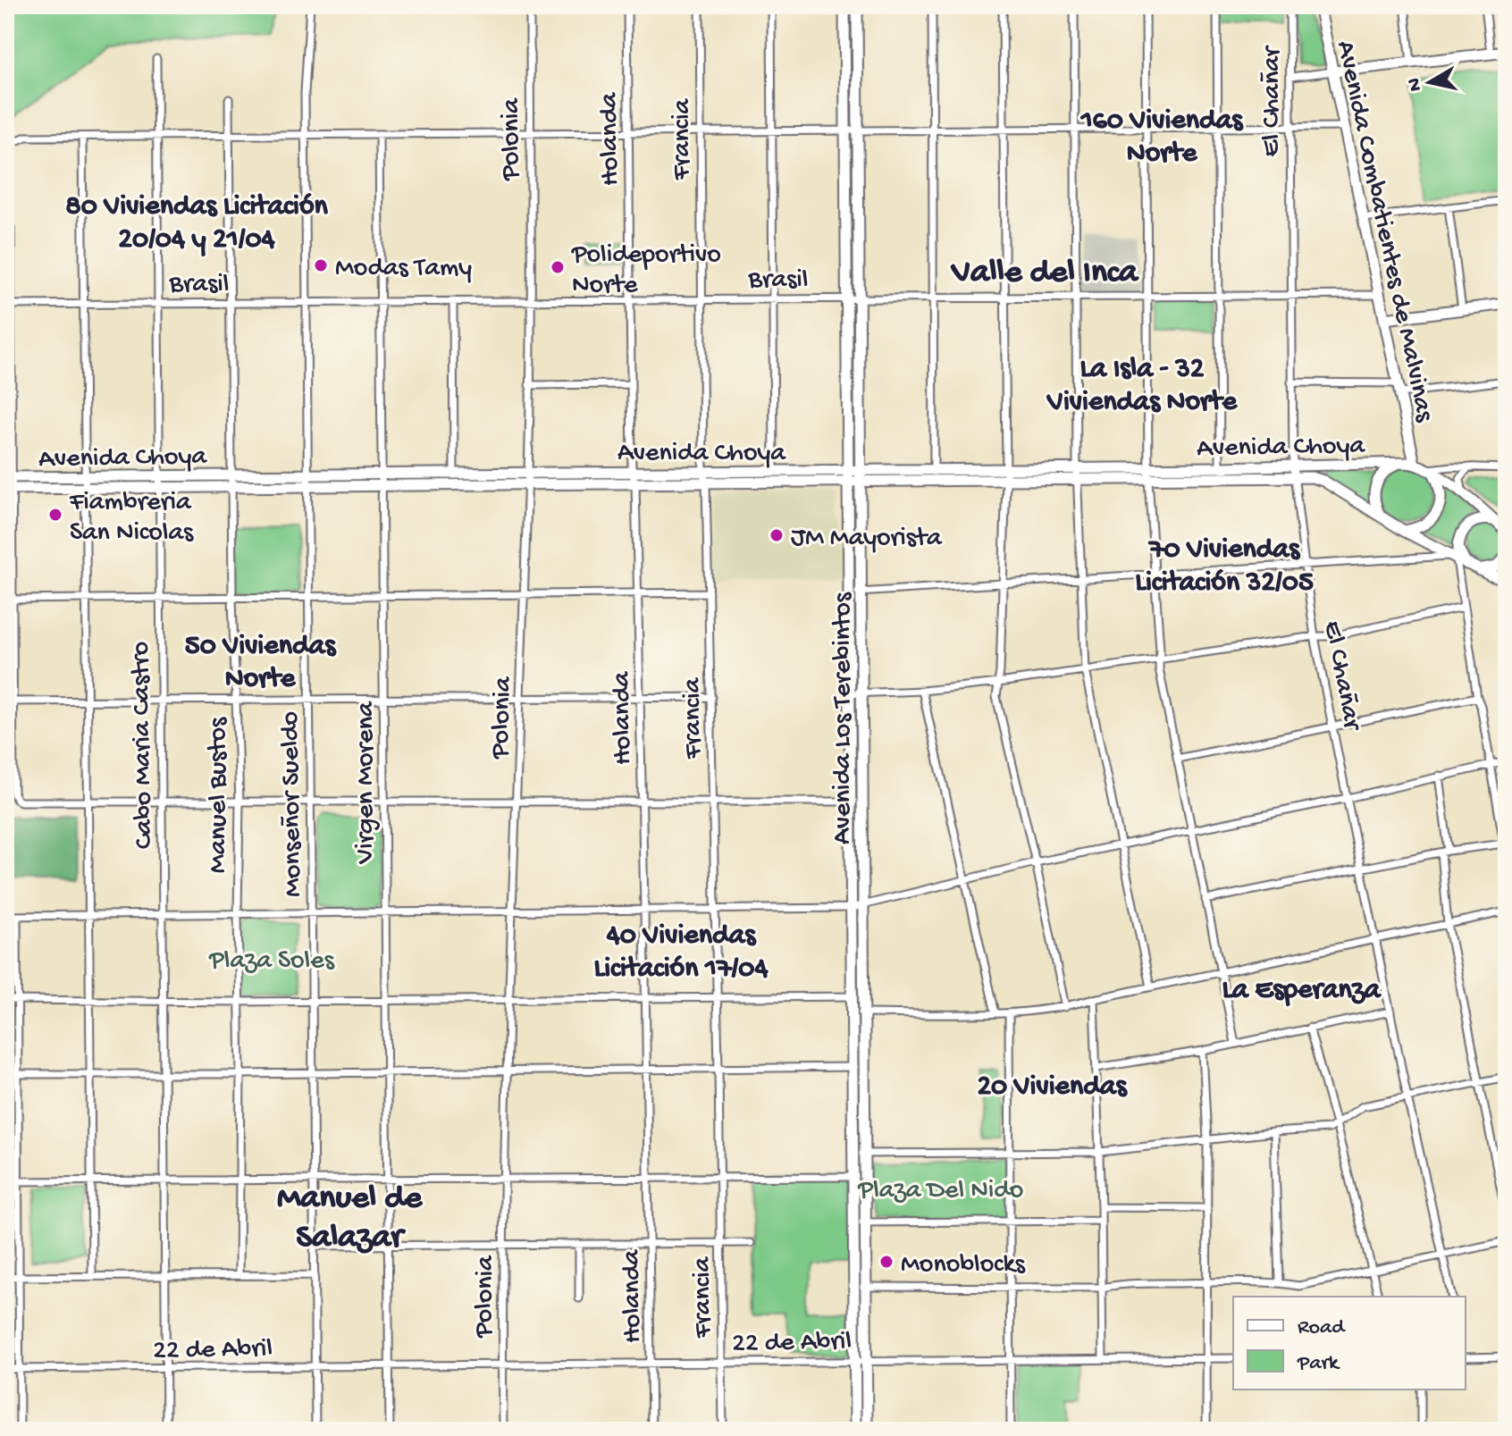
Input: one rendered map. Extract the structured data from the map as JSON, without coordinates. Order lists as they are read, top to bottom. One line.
{"streets":{"main road":["Avenida Combatientes de Malvinas","Avenida Choya","Avenida Los Terebintos"],"street":["El Chañar","Polonia","Holanda","Francia","Brasil","Cabo Maria Castro","Virgen Morena","Manuel Bustos","Monseñor Sueldo","22 de Abril"]},"crossings":[["El Chañar","Brasil"],["El Chañar","Avenida Choya"],["Polonia","Brasil"],["Polonia","Avenida Choya"],["Polonia","22 de Abril"],["Holanda","Brasil"],["Holanda","Avenida Choya"],["Holanda","22 de Abril"],["Francia","Brasil"],["Francia","Avenida Choya"],["Francia","22 de Abril"],["Avenida Combatientes de Malvinas","Brasil"],["Avenida Combatientes de Malvinas","Avenida Choya"],["Brasil","Avenida Los Terebintos"],["Brasil","Cabo Maria Castro"],["Brasil","Virgen Morena"],["Brasil","Manuel Bustos"],["Brasil","Monseñor Sueldo"],["Avenida Choya","Avenida Los Terebintos"],["Avenida Choya","Cabo Maria Castro"],["Avenida Choya","Virgen Morena"],["Avenida Choya","Manuel Bustos"],["Avenida Choya","Monseñor Sueldo"],["Avenida Los Terebintos","22 de Abril"],["Cabo Maria Castro","22 de Abril"],["Virgen Morena","22 de Abril"],["Monseñor Sueldo","22 de Abril"]],"districts":["160 Viviendas Norte","80 Viviendas Licitación 20/04 y 21/04","Valle del Inca","La Isla - 32 Viviendas Norte","70 Viviendas Licitación 32/05","50 Viviendas Norte","40 Viviendas Licitación 17/04","La Esperanza","20 Viviendas","Manuel de Salazar"],"parks":["Plaza Soles","Plaza Del Nido"],"places":["Modas Tamy","Polideportivo Norte","Fiambreria San Nicolas","JM Mayorista","Monoblocks"],"legend":["Road","Park"],"north":"left"}
